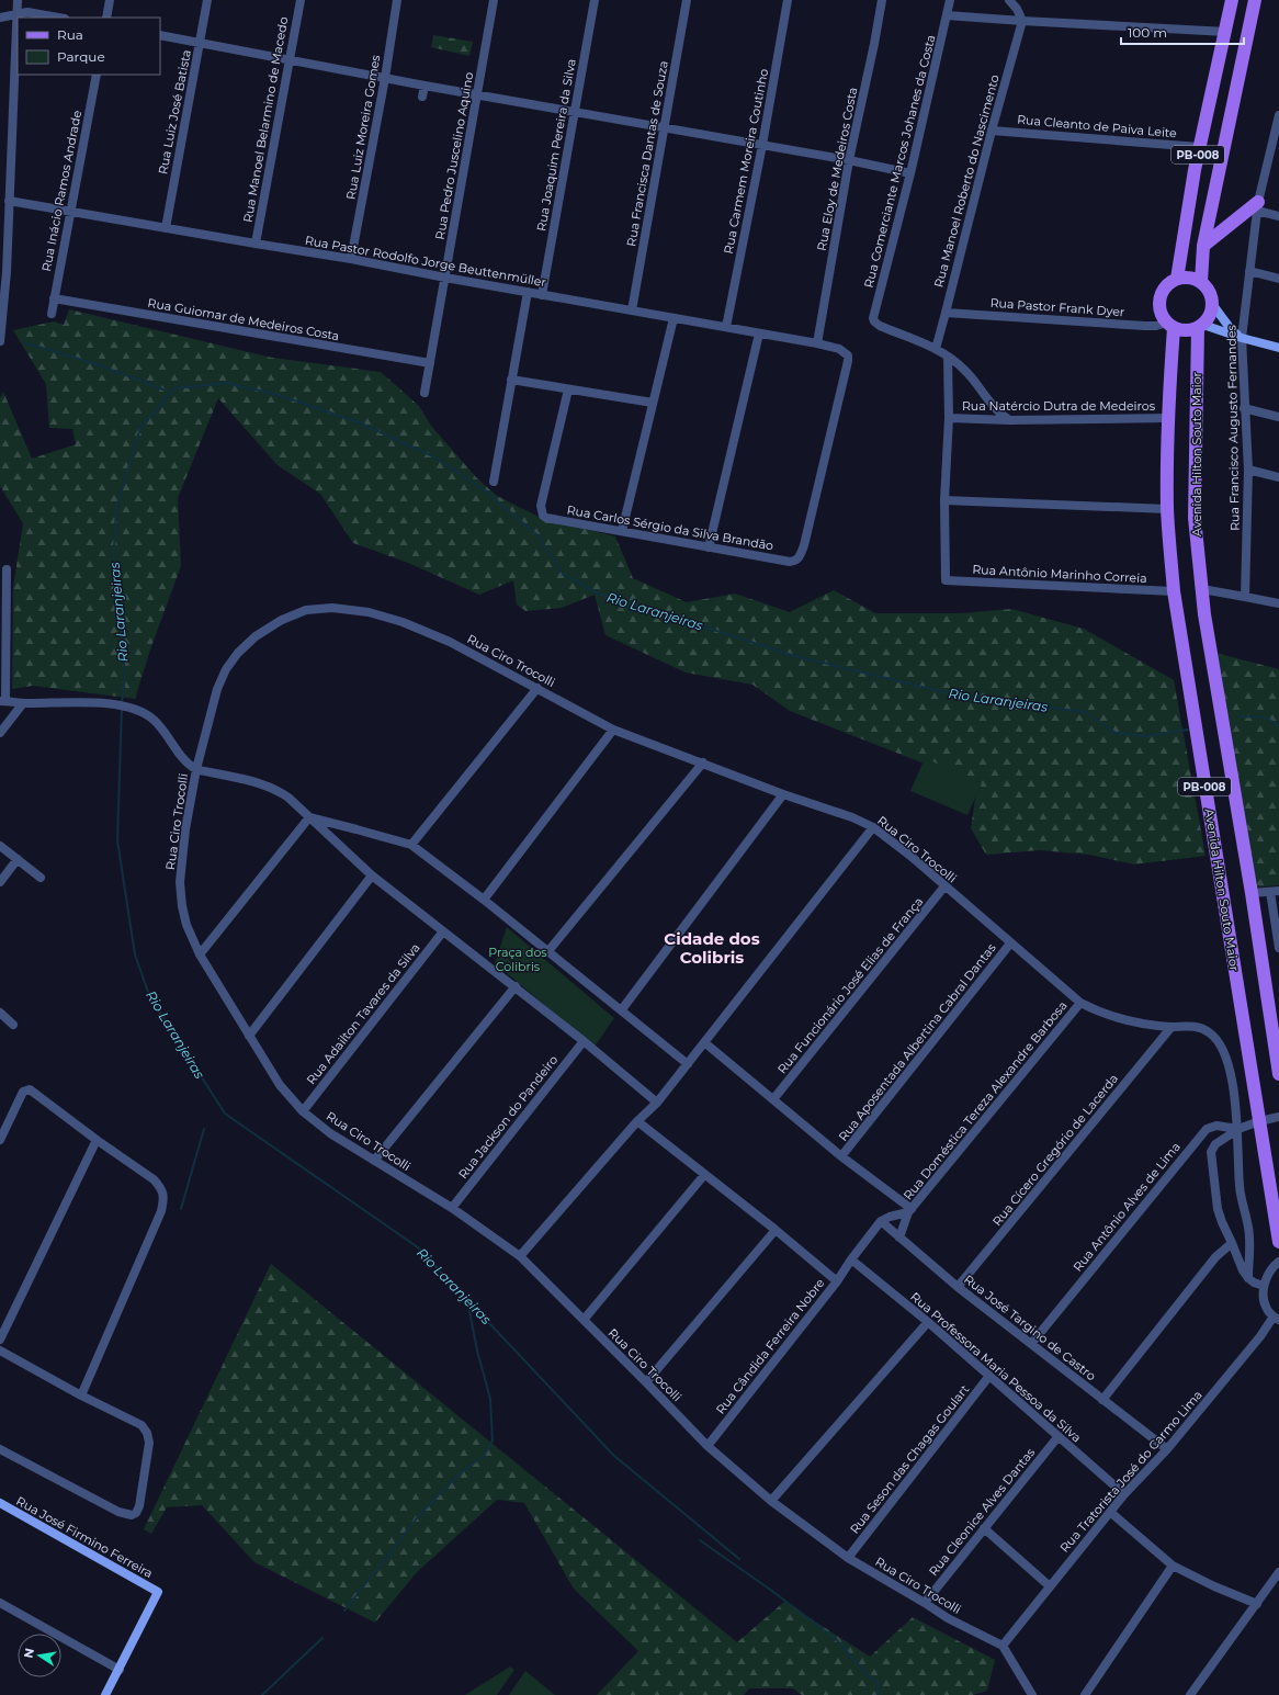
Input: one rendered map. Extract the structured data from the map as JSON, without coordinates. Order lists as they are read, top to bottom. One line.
{"streets":{"main road":["PB-008","Avenida Hilton Souto Maior","Rua José Firmino Ferreira"],"street":["Rua Luiz José Batista","Rua Manoel Belarmino de Macedo","Rua Cleanto de Paiva Leite","Rua Luiz Moreira Gomes","Rua Joaquim Pereira da Silva","Rua Francisca Dantas de Souza","Rua Pedro Juscelino Aquino","Rua Carmem Moreira Coutinho","Rua Comerciante Marcos Johanes da Costa","Rua Eloy de Medeiros Costa","Rua Manoel Roberto do Nascimento","Rua Inácio Ramos Andrade","Rua Pastor Rodolfo Jorge Beuttenmüller","Rua Pastor Frank Dyer","Rua Guiomar de Medeiros Costa","Rua Natércio Dutra de Medeiros","Rua Francisco Augusto Fernandes","Rua Carlos Sérgio da Silva Brandão","Rua Antônio Marinho Correia","Rua Ciro Trocolli","Rua Funcionário José Elias de França","Rua Adailton Tavares da Silva","Rua Aposentada Albertina Cabral Dantas","Rua Doméstica Tereza Alexandre Barbosa","Rua Jackson do Pandeiro","Rua Cícero Gregório de Lacerda","Rua Antônio Alves de Lima","Rua José Targino de Castro","Rua Cândida Ferreira Nobre","Rua Professora Maria Pessoa da Silva","Rua Seson das Chagas Goulart","Rua Tratorista José do Carmo Lima","Rua Cleonice Alves Dantas"]},"crossings":[["Rua Luiz José Batista","Rua Pastor Rodolfo Jorge Beuttenmüller"],["Rua Manoel Belarmino de Macedo","Rua Pastor Rodolfo Jorge Beuttenmüller"],["Rua Cleanto de Paiva Leite","PB-008"],["Rua Cleanto de Paiva Leite","Rua Manoel Roberto do Nascimento"],["Rua Luiz Moreira Gomes","Rua Pastor Rodolfo Jorge Beuttenmüller"],["Rua Joaquim Pereira da Silva","Rua Pastor Rodolfo Jorge Beuttenmüller"],["Rua Francisca Dantas de Souza","Rua Pastor Rodolfo Jorge Beuttenmüller"],["PB-008","Rua Pastor Frank Dyer"],["PB-008","Avenida Hilton Souto Maior"],["Rua Pedro Juscelino Aquino","Rua Pastor Rodolfo Jorge Beuttenmüller"],["Rua Pedro Juscelino Aquino","Rua Guiomar de Medeiros Costa"],["Rua Carmem Moreira Coutinho","Rua Pastor Rodolfo Jorge Beuttenmüller"],["Rua Comerciante Marcos Johanes da Costa","Rua Manoel Roberto do Nascimento"],["Rua Eloy de Medeiros Costa","Rua Pastor Rodolfo Jorge Beuttenmüller"],["Rua Manoel Roberto do Nascimento","Rua Pastor Frank Dyer"],["Rua Inácio Ramos Andrade","Rua Pastor Rodolfo Jorge Beuttenmüller"],["Rua Inácio Ramos Andrade","Rua Guiomar de Medeiros Costa"],["Rua Pastor Rodolfo Jorge Beuttenmüller","Rua Carlos Sérgio da Silva Brandão"],["Rua Pastor Frank Dyer","Avenida Hilton Souto Maior"],["Rua Natércio Dutra de Medeiros","Avenida Hilton Souto Maior"],["Avenida Hilton Souto Maior","Rua Antônio Marinho Correia"],["Avenida Hilton Souto Maior","Rua Antônio Alves de Lima"],["Rua Ciro Trocolli","Rua Funcionário José Elias de França"],["Rua Ciro Trocolli","Rua Adailton Tavares da Silva"],["Rua Ciro Trocolli","Rua Aposentada Albertina Cabral Dantas"],["Rua Ciro Trocolli","Rua Doméstica Tereza Alexandre Barbosa"],["Rua Ciro Trocolli","Rua Jackson do Pandeiro"],["Rua Ciro Trocolli","Rua Cícero Gregório de Lacerda"],["Rua Ciro Trocolli","Rua Antônio Alves de Lima"],["Rua Ciro Trocolli","Rua Cândida Ferreira Nobre"],["Rua Ciro Trocolli","Rua Seson das Chagas Goulart"],["Rua Ciro Trocolli","Rua Tratorista José do Carmo Lima"],["Rua Ciro Trocolli","Rua Cleonice Alves Dantas"],["Rua Doméstica Tereza Alexandre Barbosa","Rua José Targino de Castro"],["Rua Doméstica Tereza Alexandre Barbosa","Rua Cândida Ferreira Nobre"],["Rua Cícero Gregório de Lacerda","Rua José Targino de Castro"],["Rua Antônio Alves de Lima","Rua José Targino de Castro"],["Rua José Targino de Castro","Rua Cândida Ferreira Nobre"],["Rua José Targino de Castro","Rua Tratorista José do Carmo Lima"],["Rua Cândida Ferreira Nobre","Rua Professora Maria Pessoa da Silva"],["Rua Professora Maria Pessoa da Silva","Rua Seson das Chagas Goulart"],["Rua Professora Maria Pessoa da Silva","Rua Tratorista José do Carmo Lima"],["Rua Professora Maria Pessoa da Silva","Rua Cleonice Alves Dantas"]],"districts":["Cidade dos Colibris"],"water":["Rio Laranjeiras"],"parks":["Praça dos Colibris"],"legend":["Rua","Parque"],"scale_bar":"100 m","north":"left"}
